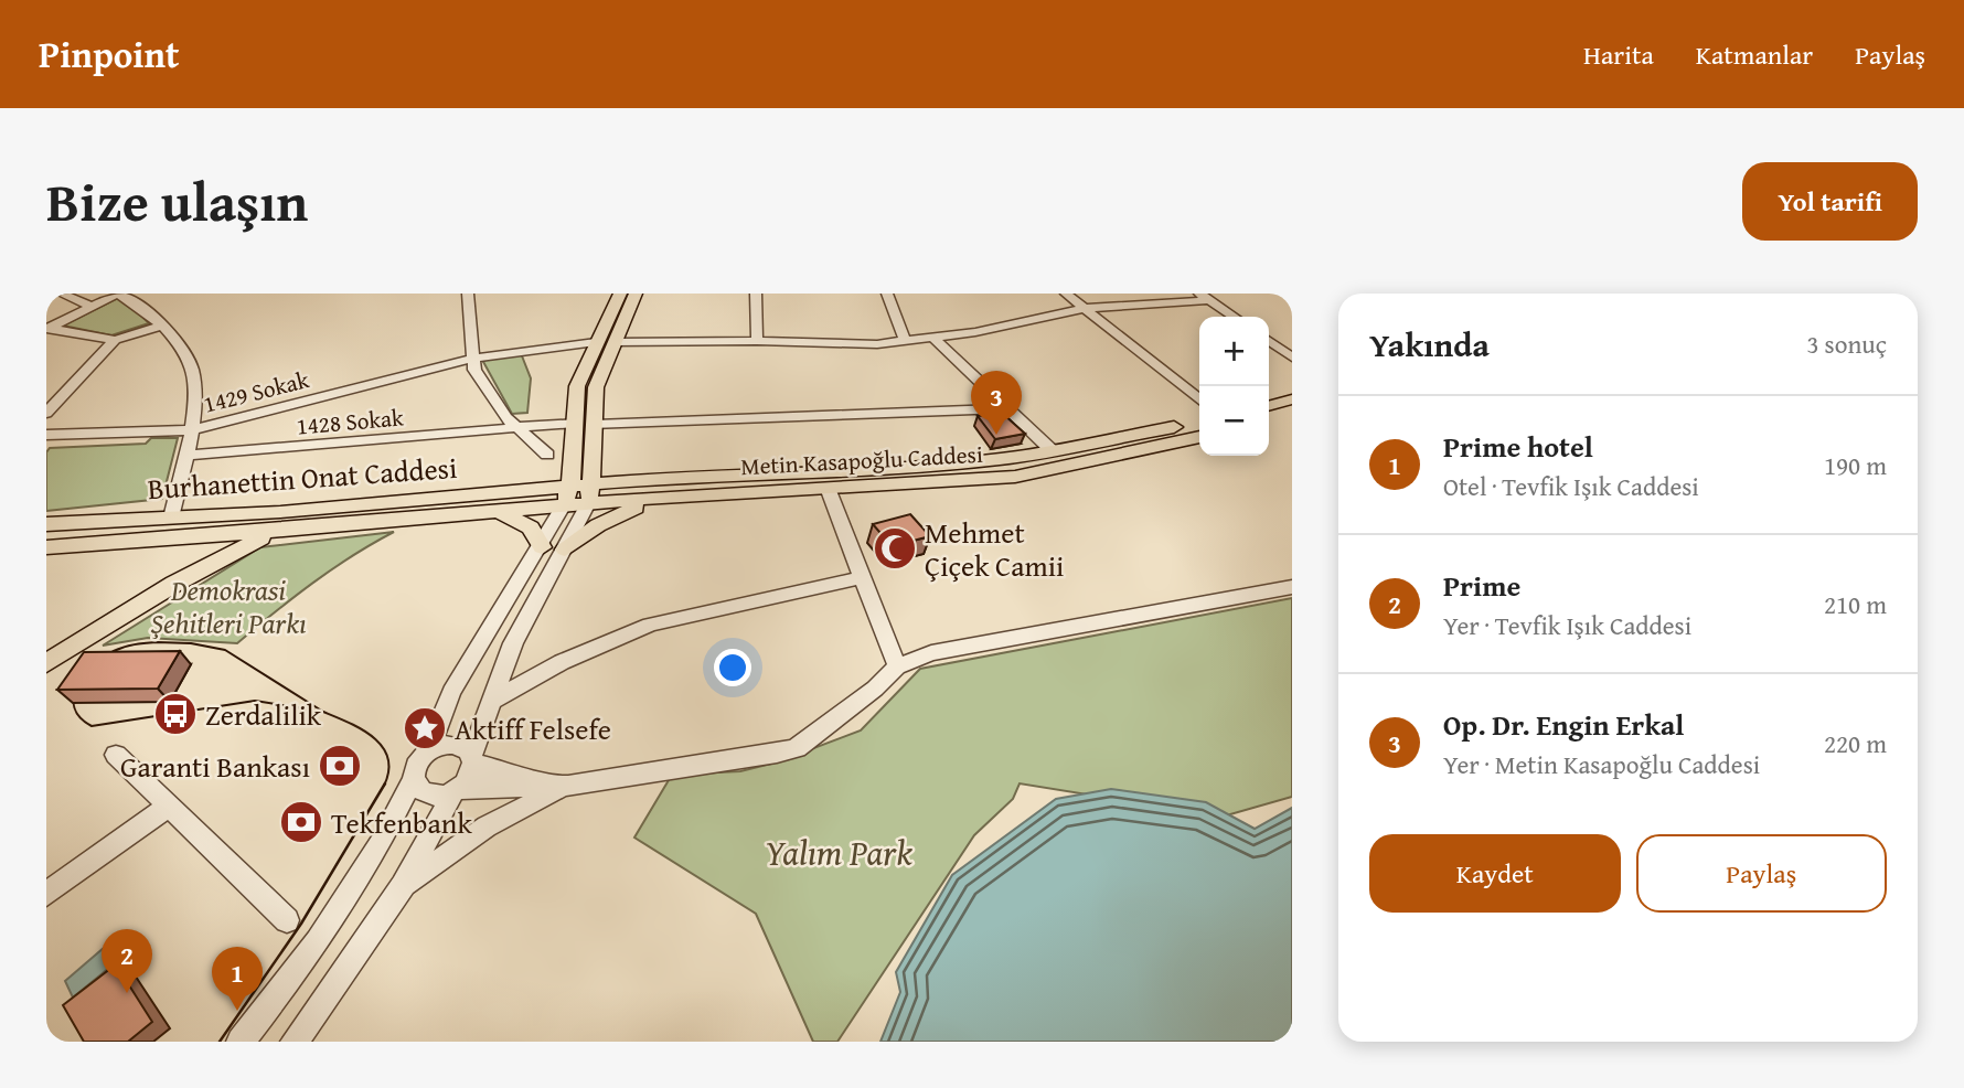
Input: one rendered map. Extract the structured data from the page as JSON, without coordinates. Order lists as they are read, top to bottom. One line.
{"streets":{"main road":["Metin Kasapoğlu Caddesi","Burhanettin Onat Caddesi"],"street":["1429 Sokak","1428 Sokak"]},"crossings":[["Metin Kasapoğlu Caddesi","Burhanettin Onat Caddesi"]],"parks":["Demokrasi Şehitleri Parkı","Yalım Park"],"places":{"mosque":["Mehmet Çiçek Camii"],"bus stop":["Zerdalilik"],"place":["Aktiff Felsefe"],"bank":["Garanti Bankası","Tekfenbank"]},"page":{"header":"Pinpoint","nav":["Harita","Katmanlar","Paylaş"],"title":"Bize ulaşın","buttons":["Yol tarifi",["Kaydet","Paylaş"]],"heading":["Yakında","3 sonuç"],"map_buttons":["+","−"],"pins":["3","2","1"],"list":[{"mark":"1","name":"Prime hotel","note":"Otel · Tevfik Işık Caddesi","value":"190 m"},{"mark":"2","name":"Prime","note":"Yer · Tevfik Işık Caddesi","value":"210 m"},{"mark":"3","name":"Op. Dr. Engin Erkal","note":"Yer · Metin Kasapoğlu Caddesi","value":"220 m"}]}}
